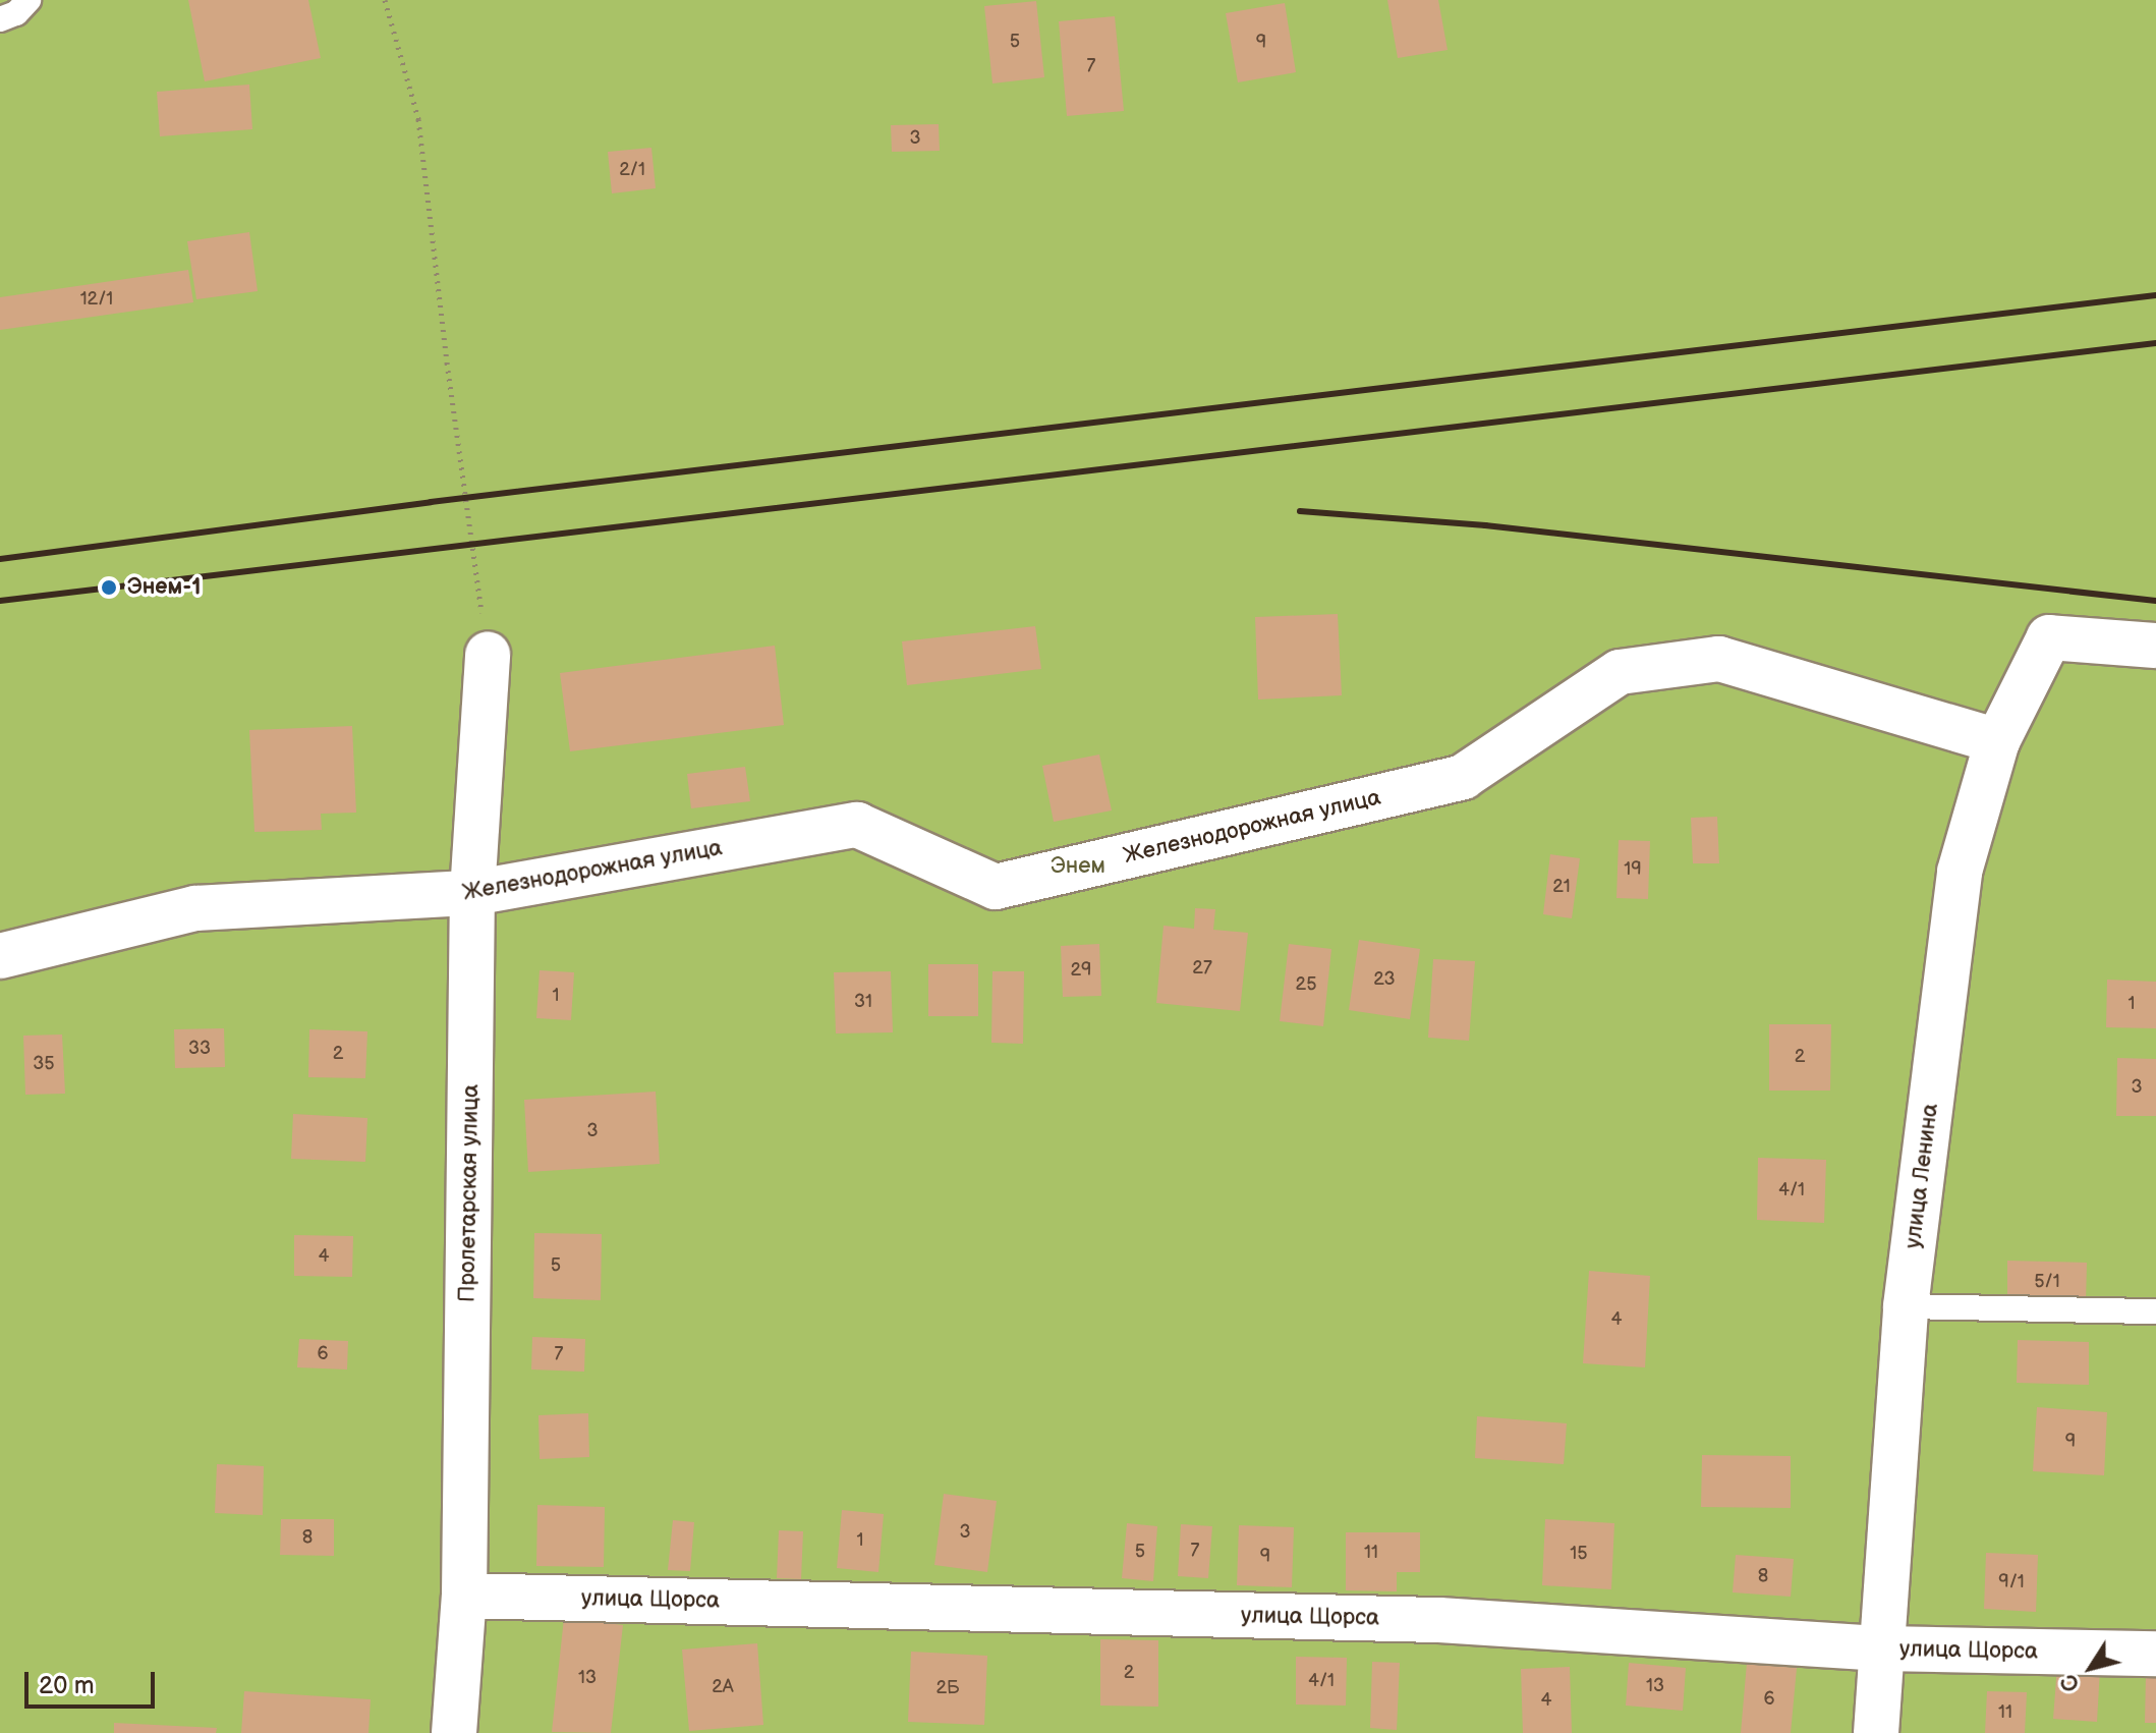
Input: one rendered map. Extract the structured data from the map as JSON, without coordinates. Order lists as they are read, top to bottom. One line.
{"streets":{"street":["Железнодорожная улица","улица Ленина","Пролетарская улица","улица Щорса"]},"crossings":[["Железнодорожная улица","улица Ленина"],["Железнодорожная улица","Пролетарская улица"],["улица Ленина","улица Щорса"],["Пролетарская улица","улица Щорса"]],"parks":["Энем"],"places":["Энем-1"],"house_numbers":["5","9","7","3","2/1","12/1","19","21","27","29","23","25","1","31","1","33","2","2","35","3","3","4/1","4","5","5/1","4","6","7","9","3","8","1","7","5","11","15","9","8","9/1","2","13","4/1","13","2А","2Б","6","4","11"],"scale_bar":"20 m","north":"bottom left"}
